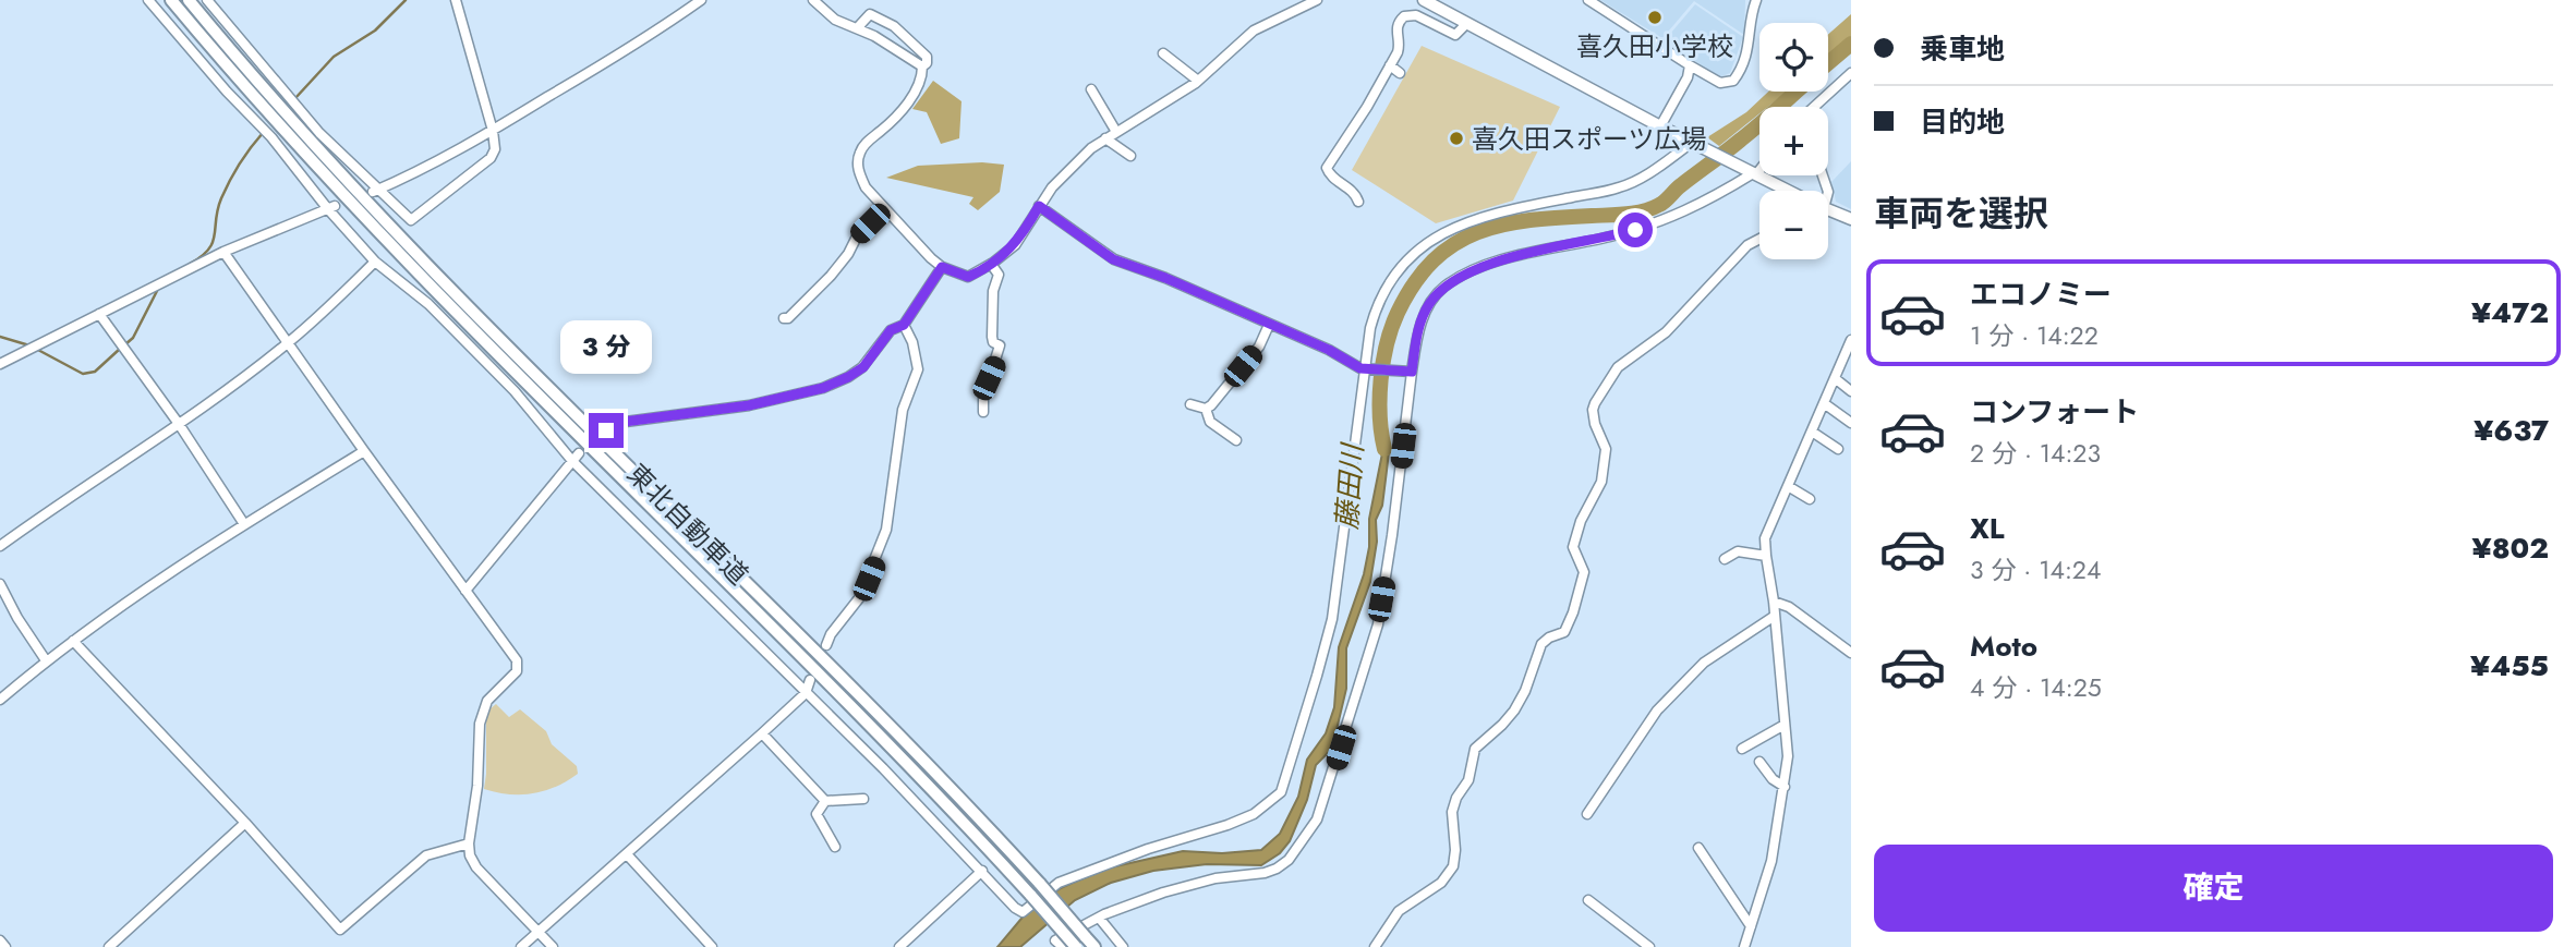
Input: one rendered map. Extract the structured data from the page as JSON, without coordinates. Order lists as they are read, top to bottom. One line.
{"streets":{"highway":["東北自動車道"]},"water":["藤田川"],"places":["喜久田小学校","喜久田スポーツ広場"],"page":{"banner":["乗車地","目的地"],"map_buttons":["+","−"],"heading":"車両を選択","list":[{"name":"エコノミー","note":"1 分 · 14:22","value":"¥472"},{"name":"コンフォート","note":"2 分 · 14:23","value":"¥637"},{"name":"XL","note":"3 分 · 14:24","value":"¥802"},{"name":"Moto","note":"4 分 · 14:25","value":"¥455"}],"bubble":"3 分","buttons":"確定"}}
